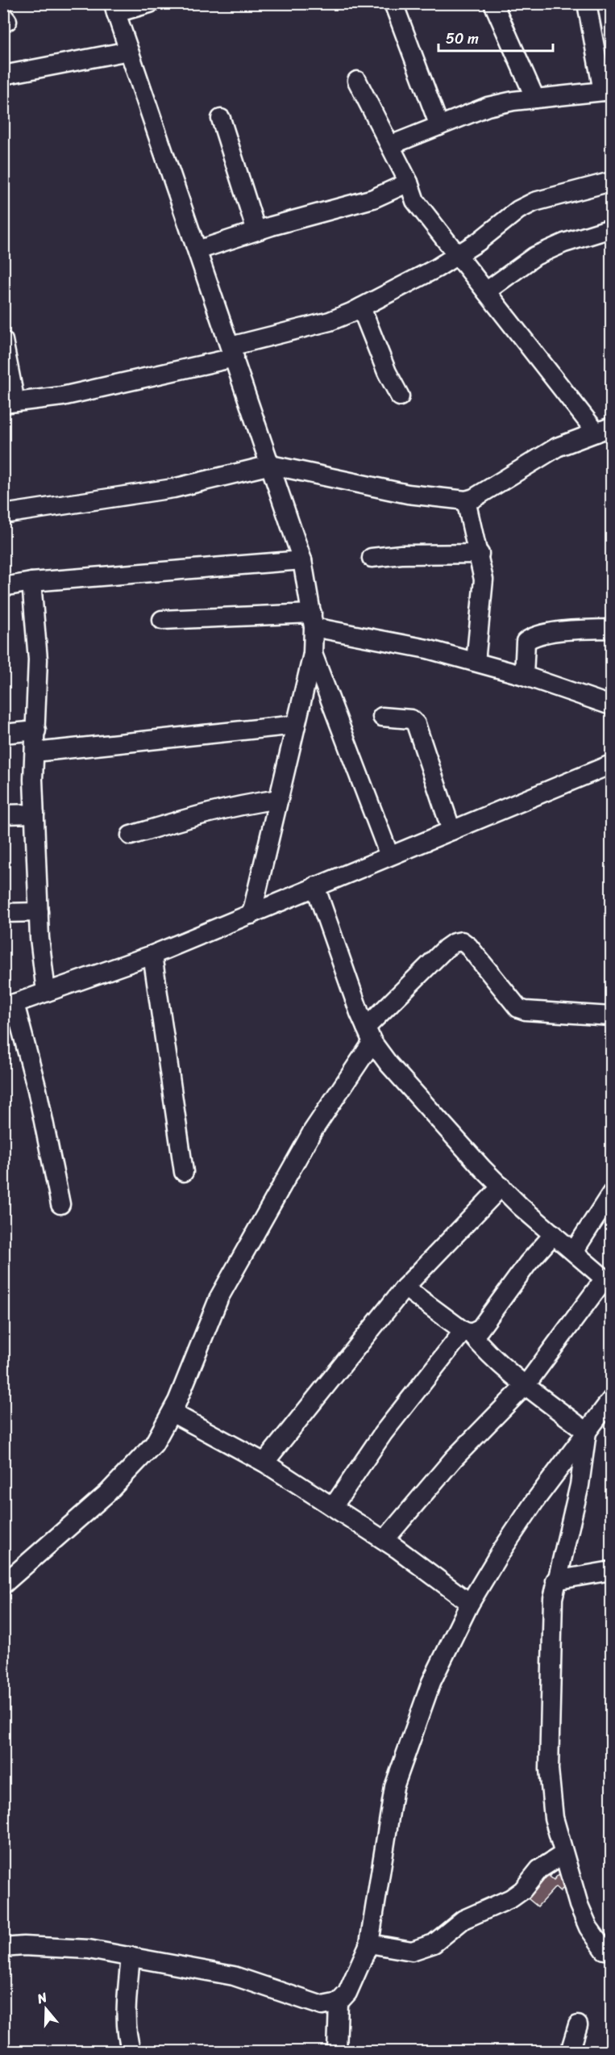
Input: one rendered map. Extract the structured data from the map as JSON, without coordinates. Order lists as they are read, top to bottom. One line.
{"scale_bar":"50 m","north":"top"}
